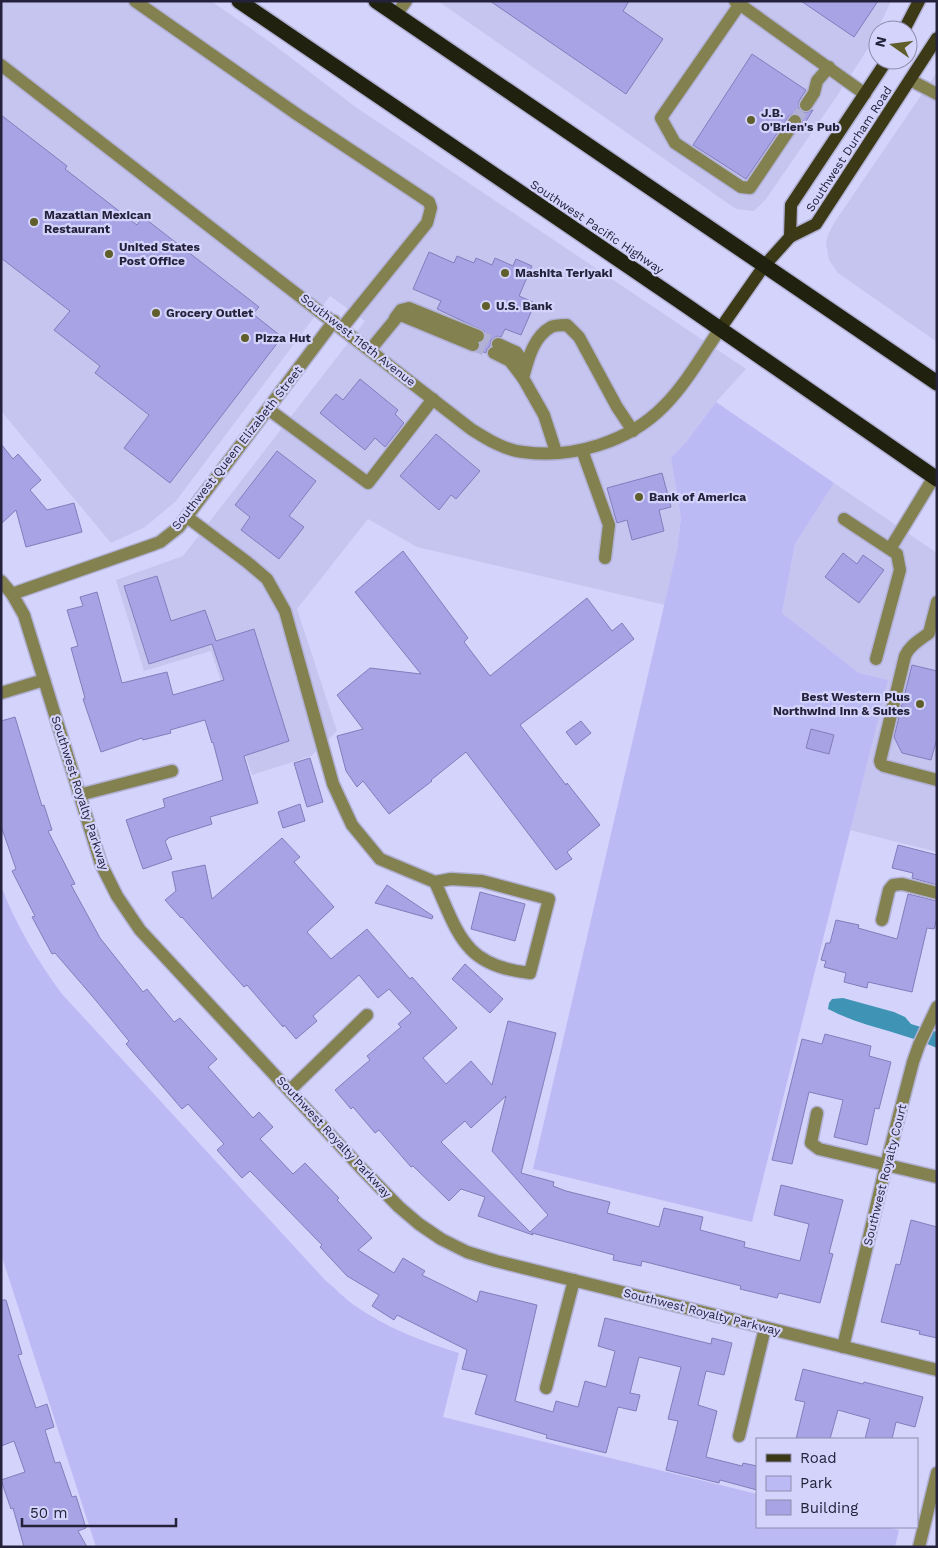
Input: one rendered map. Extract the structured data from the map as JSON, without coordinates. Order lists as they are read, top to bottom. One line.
{"streets":{"highway":["Southwest Pacific Highway"],"main road":["Southwest Durham Road"],"street":["Southwest 116th Avenue","Southwest Queen Elizabeth Street","Southwest Royalty Parkway","Southwest Royalty Court"]},"crossings":[["Southwest Durham Road","Southwest Pacific Highway"],["Southwest Durham Road","Southwest 116th Avenue"],["Southwest Pacific Highway","Southwest 116th Avenue"],["Southwest 116th Avenue","Southwest Queen Elizabeth Street"],["Southwest Queen Elizabeth Street","Southwest Royalty Parkway"],["Southwest Royalty Parkway","Southwest Royalty Court"]],"places":["J.B. O'Brien's Pub","Mazatlan Mexican Restaurant","United States Post Office","Mashita Teriyaki","U.S. Bank","Grocery Outlet","Pizza Hut","Bank of America","Best Western Plus Northwind Inn & Suites"],"legend":["Road","Park","Building"],"scale_bar":"50 m","north":"left"}
